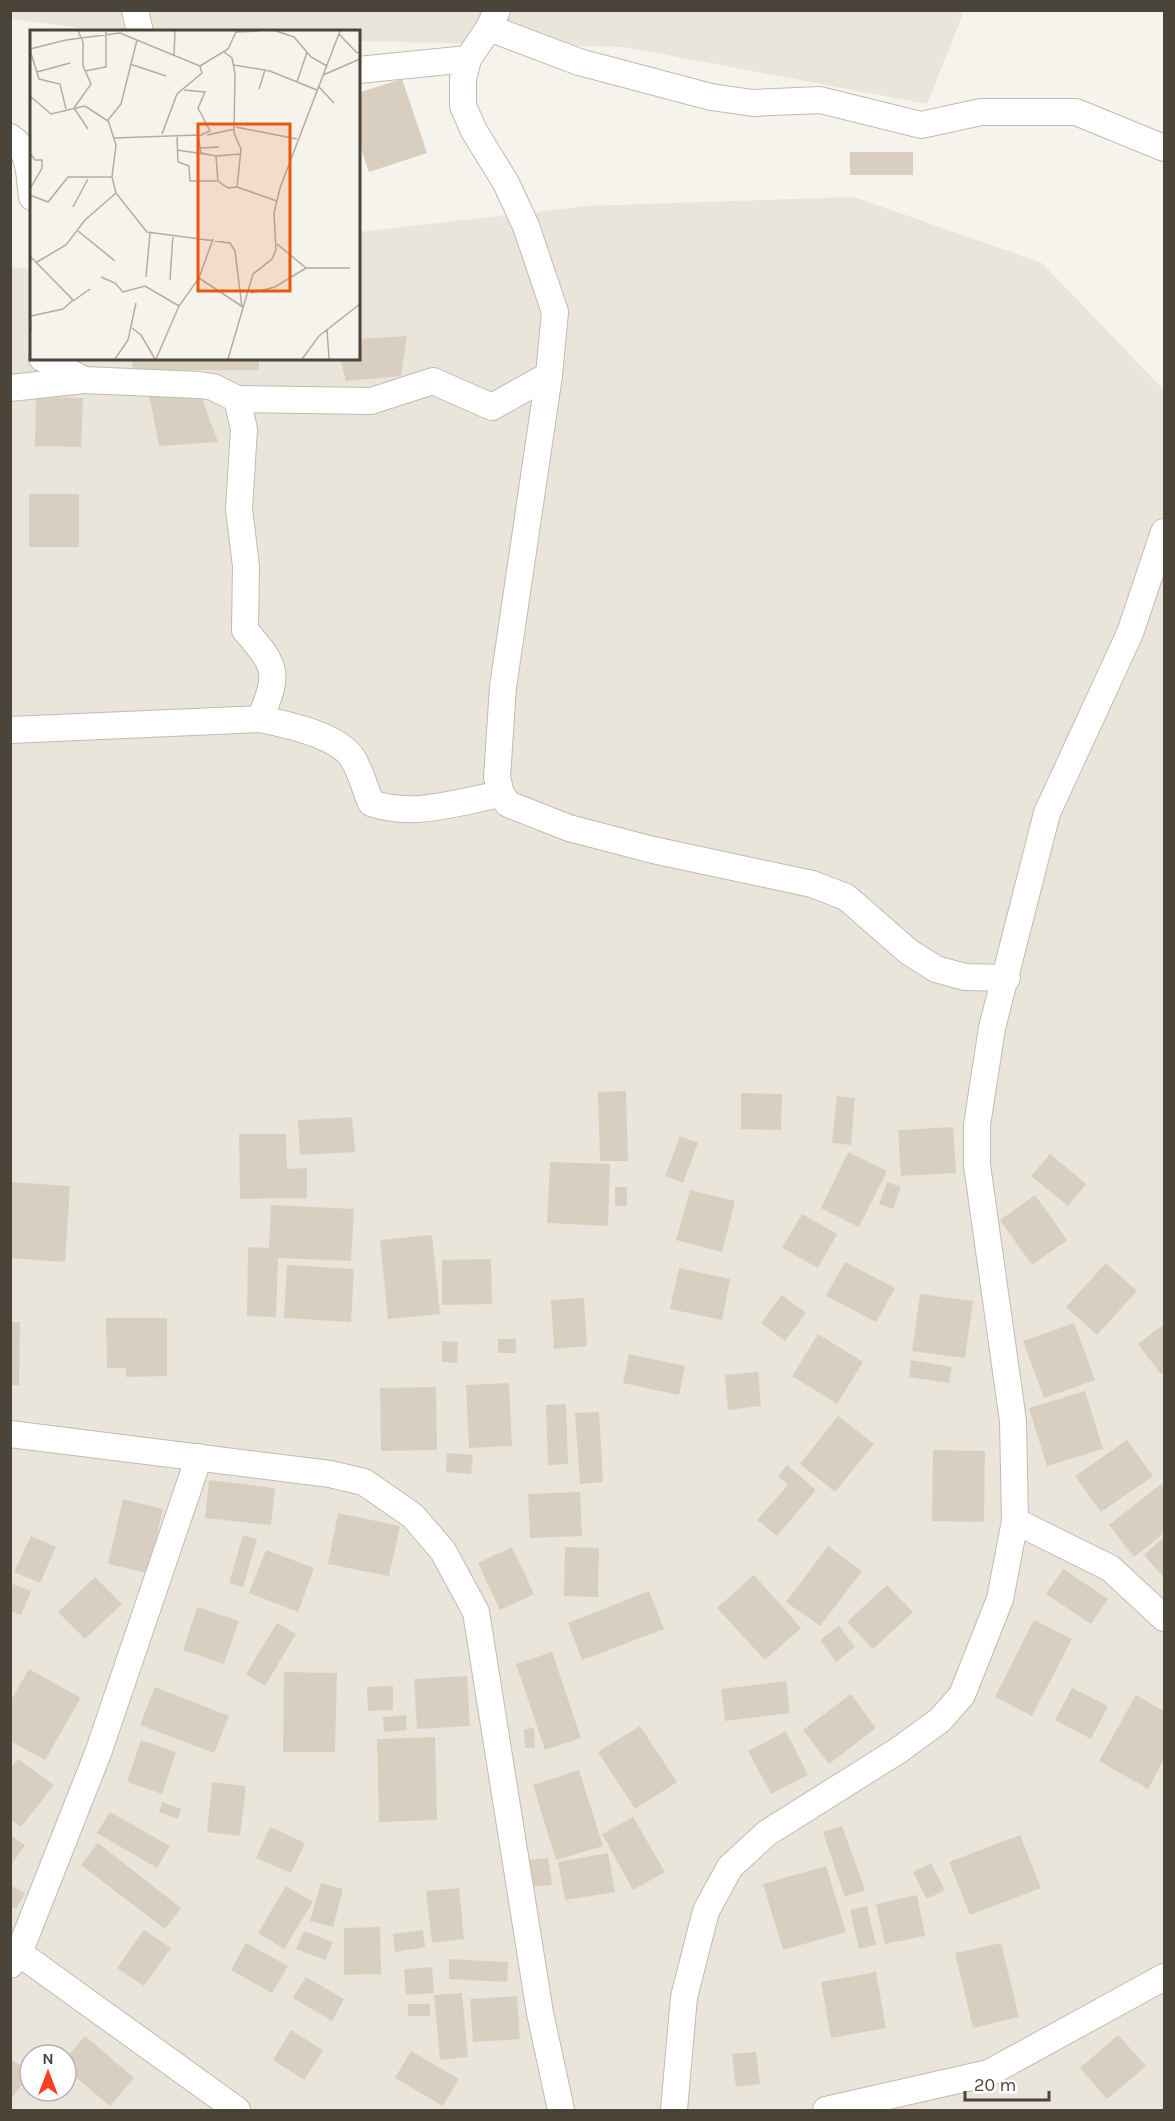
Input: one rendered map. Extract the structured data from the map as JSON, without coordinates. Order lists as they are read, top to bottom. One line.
{"scale_bar":"20 m","north":"top"}
